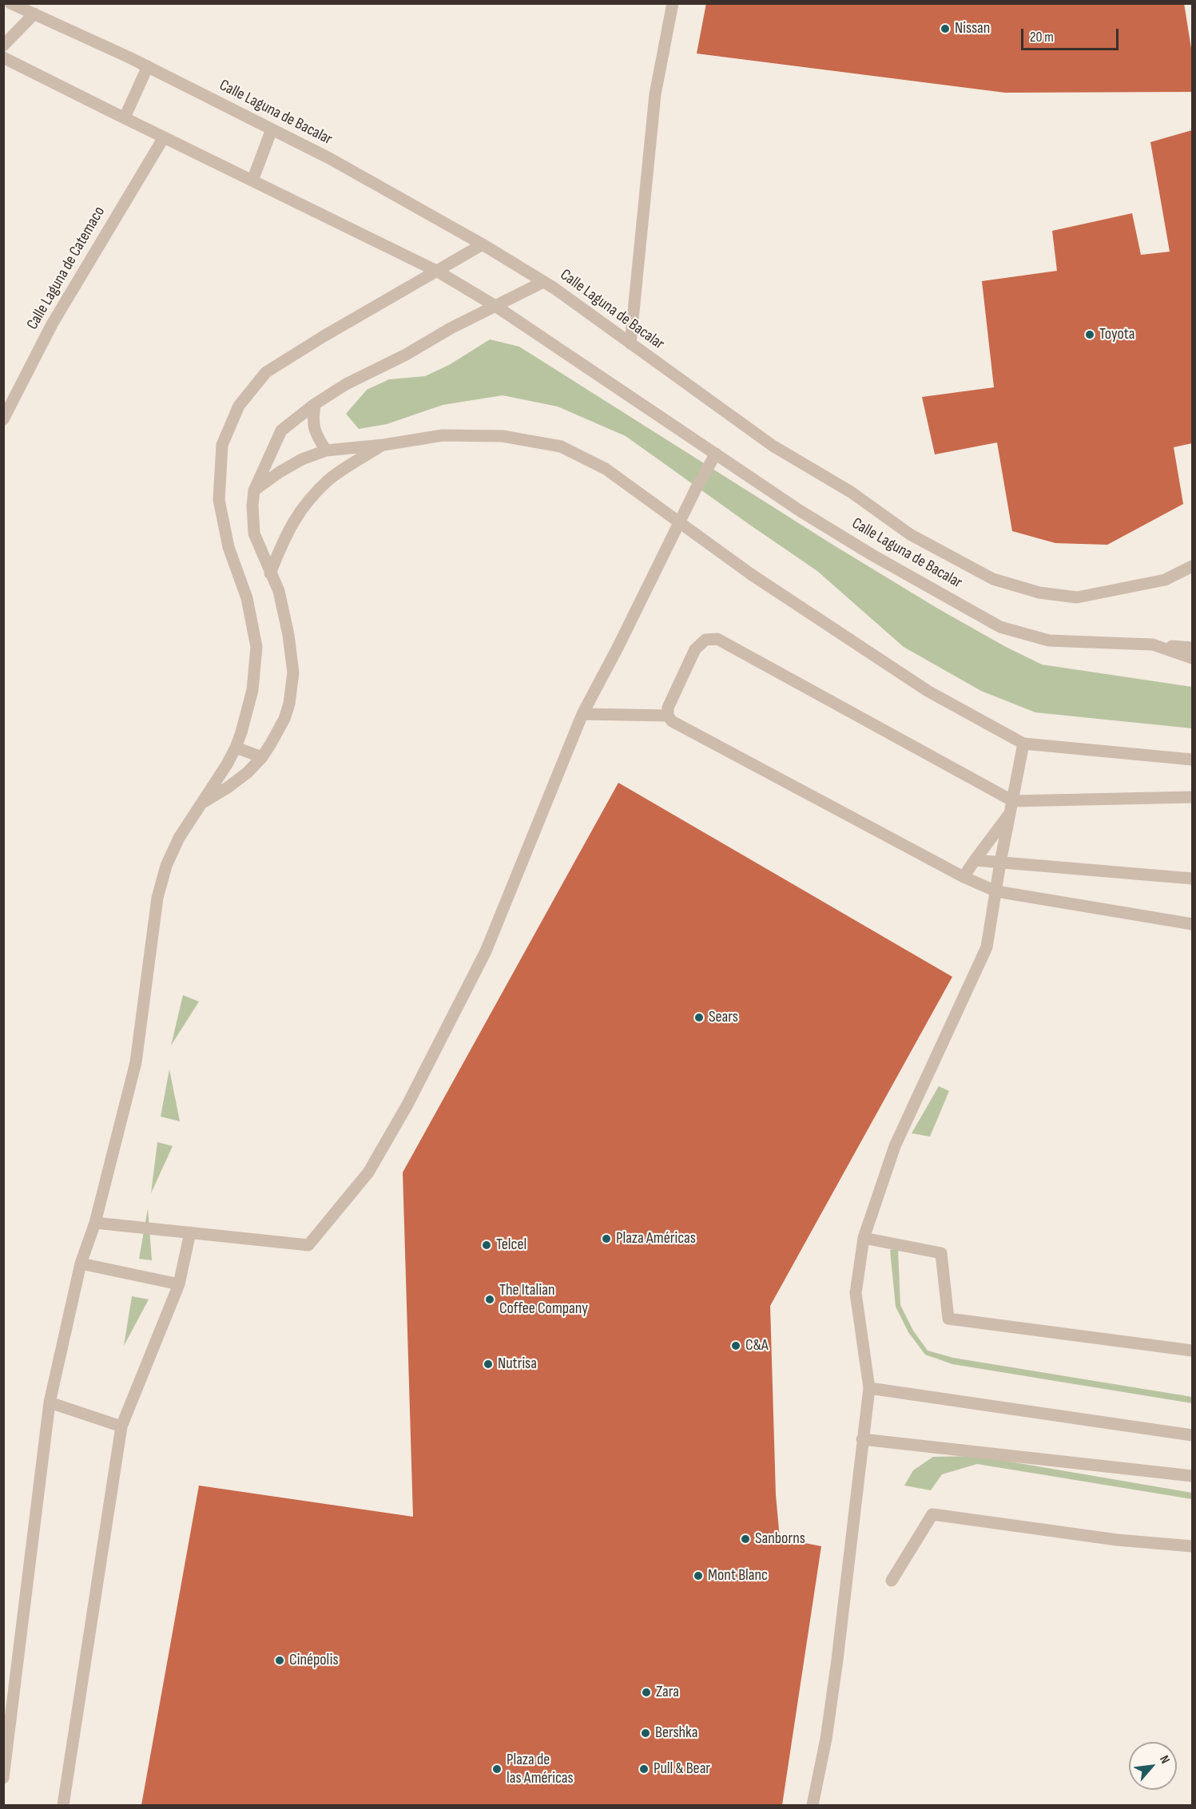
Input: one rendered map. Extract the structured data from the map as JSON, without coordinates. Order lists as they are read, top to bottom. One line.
{"streets":{"street":["Calle Laguna de Bacalar","Calle Laguna de Catemaco"]},"crossings":[["Calle Laguna de Bacalar","Calle Laguna de Catemaco"]],"places":["Nissan","Toyota","Sears","Plaza Américas","Telcel","The Italian Coffee Company","C&A","Nutrisa","Sanborns","Mont Blanc","Cinépolis","Zara","Bershka","Plaza de las Américas","Pull & Bear"],"scale_bar":"20 m","north":"top right"}
